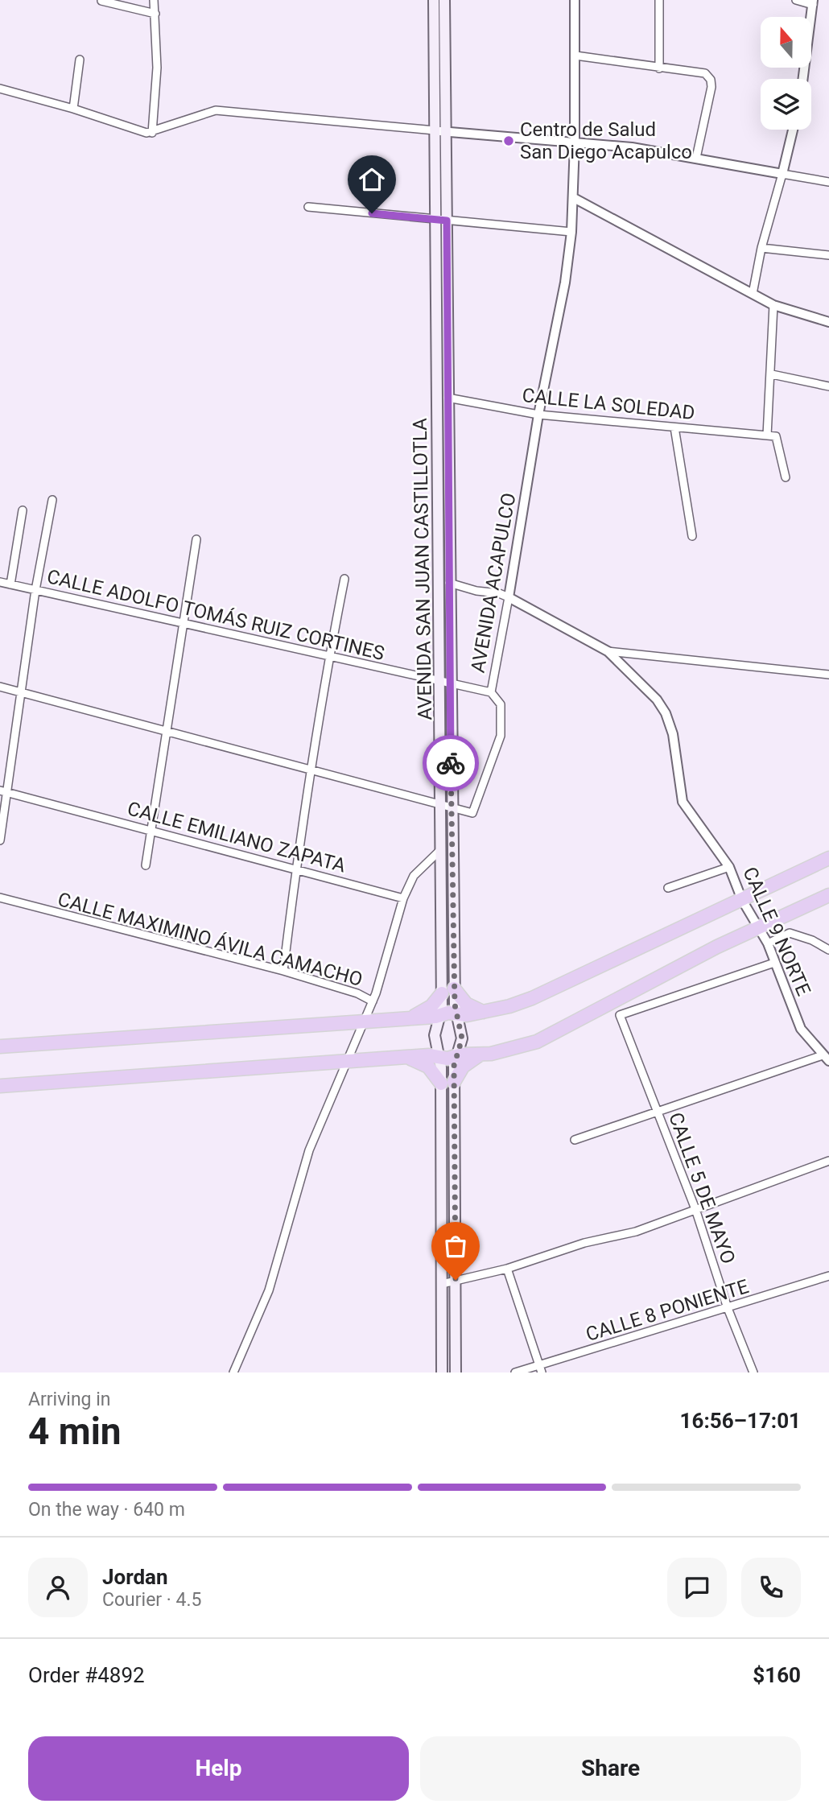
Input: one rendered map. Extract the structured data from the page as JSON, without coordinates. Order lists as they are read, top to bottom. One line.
{"streets":{"main road":["AVENIDA SAN JUAN CASTILLOTLA"],"street":["CALLE LA SOLEDAD","AVENIDA ACAPULCO","CALLE ADOLFO TOMÁS RUIZ CORTINES","CALLE EMILIANO ZAPATA","CALLE 9 NORTE","CALLE MAXIMINO ÁVILA CAMACHO","CALLE 5 DE MAYO","CALLE 8 PONIENTE"]},"crossings":[["CALLE LA SOLEDAD","AVENIDA SAN JUAN CASTILLOTLA"],["CALLE LA SOLEDAD","AVENIDA ACAPULCO"],["AVENIDA SAN JUAN CASTILLOTLA","AVENIDA ACAPULCO"],["AVENIDA SAN JUAN CASTILLOTLA","CALLE ADOLFO TOMÁS RUIZ CORTINES"],["AVENIDA ACAPULCO","CALLE ADOLFO TOMÁS RUIZ CORTINES"],["AVENIDA ACAPULCO","CALLE 9 NORTE"],["CALLE EMILIANO ZAPATA","CALLE MAXIMINO ÁVILA CAMACHO"],["CALLE 9 NORTE","CALLE 5 DE MAYO"],["CALLE 5 DE MAYO","CALLE 8 PONIENTE"]],"places":["Centro de Salud San Diego Acapulco"],"north":"top","page":{"heading":["4 min","Arriving in","16:56–17:01"],"panel":["Jordan","Courier · 4.5","Order #4892","$160"],"bar":"On the way · 640 m","buttons":["Help","Share"]}}
